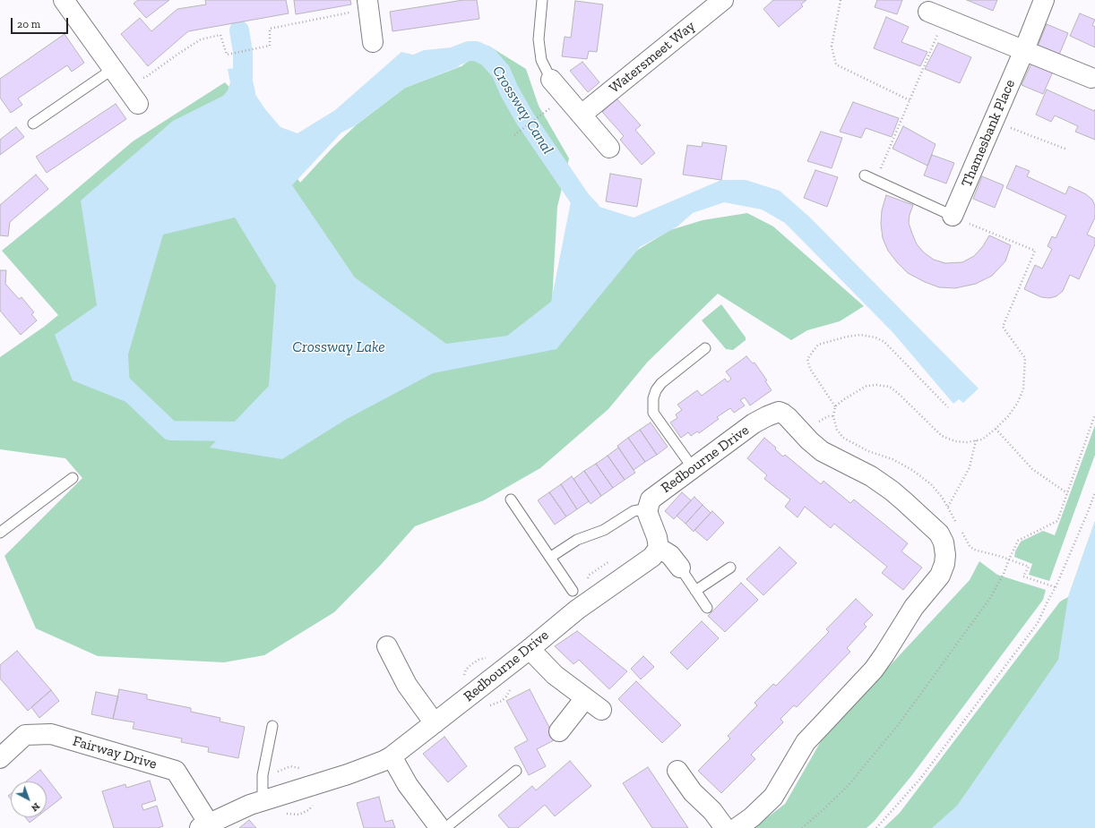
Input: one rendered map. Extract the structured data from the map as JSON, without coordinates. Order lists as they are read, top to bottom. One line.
{"streets":{"street":["Watersmeet Way","Thamesbank Place","Redbourne Drive","Fairway Drive"]},"crossings":[["Redbourne Drive","Fairway Drive"]],"water":["Crossway Canal","Crossway Lake"],"scale_bar":"20 m","north":"bottom right"}
